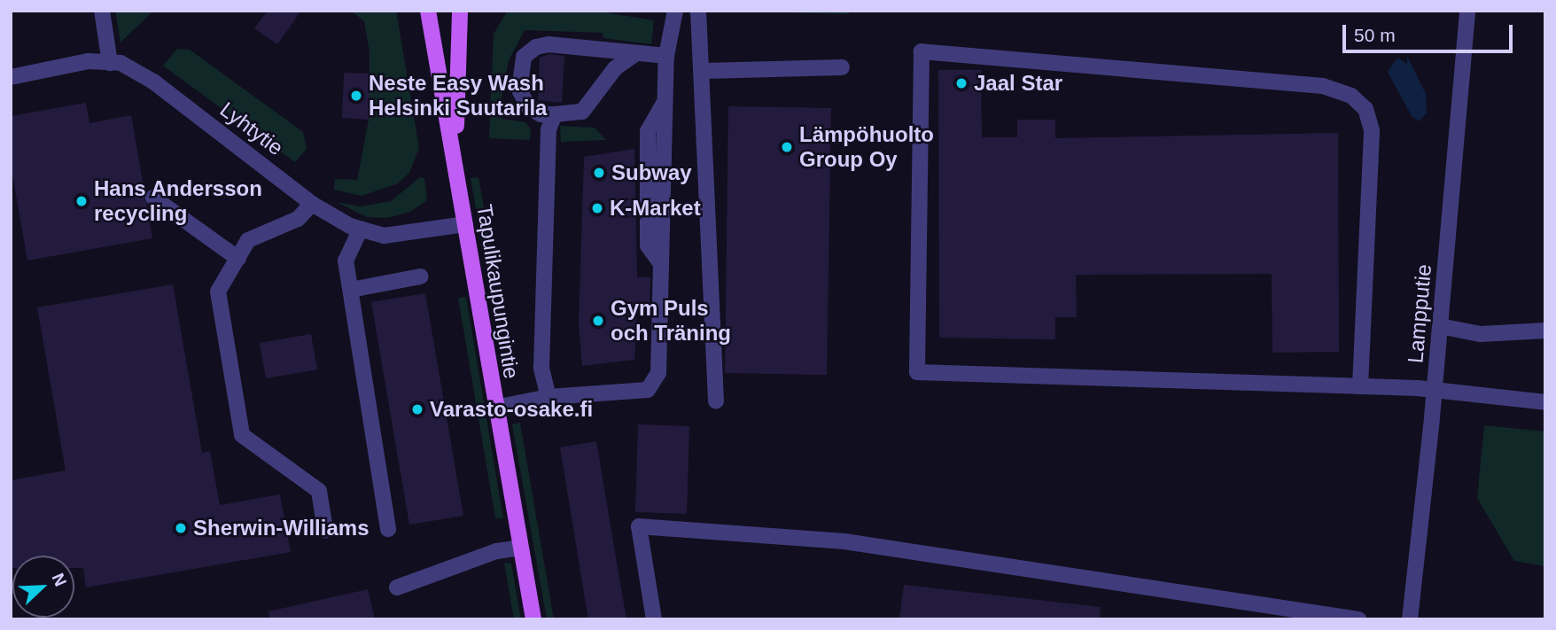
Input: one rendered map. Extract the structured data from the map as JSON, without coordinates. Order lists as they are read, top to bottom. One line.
{"streets":{"main road":["Tapulikaupungintie"],"street":["Lyhtytie","Lampputie"]},"crossings":[["Lyhtytie","Tapulikaupungintie"]],"places":["Jaal Star","Neste Easy Wash Helsinki Suutarila","Lämpöhuolto Group Oy","Subway","Hans Andersson recycling","K-Market","Gym Puls och Träning","Varasto-osake.fi","Sherwin-Williams"],"scale_bar":"50 m","north":"top right"}
